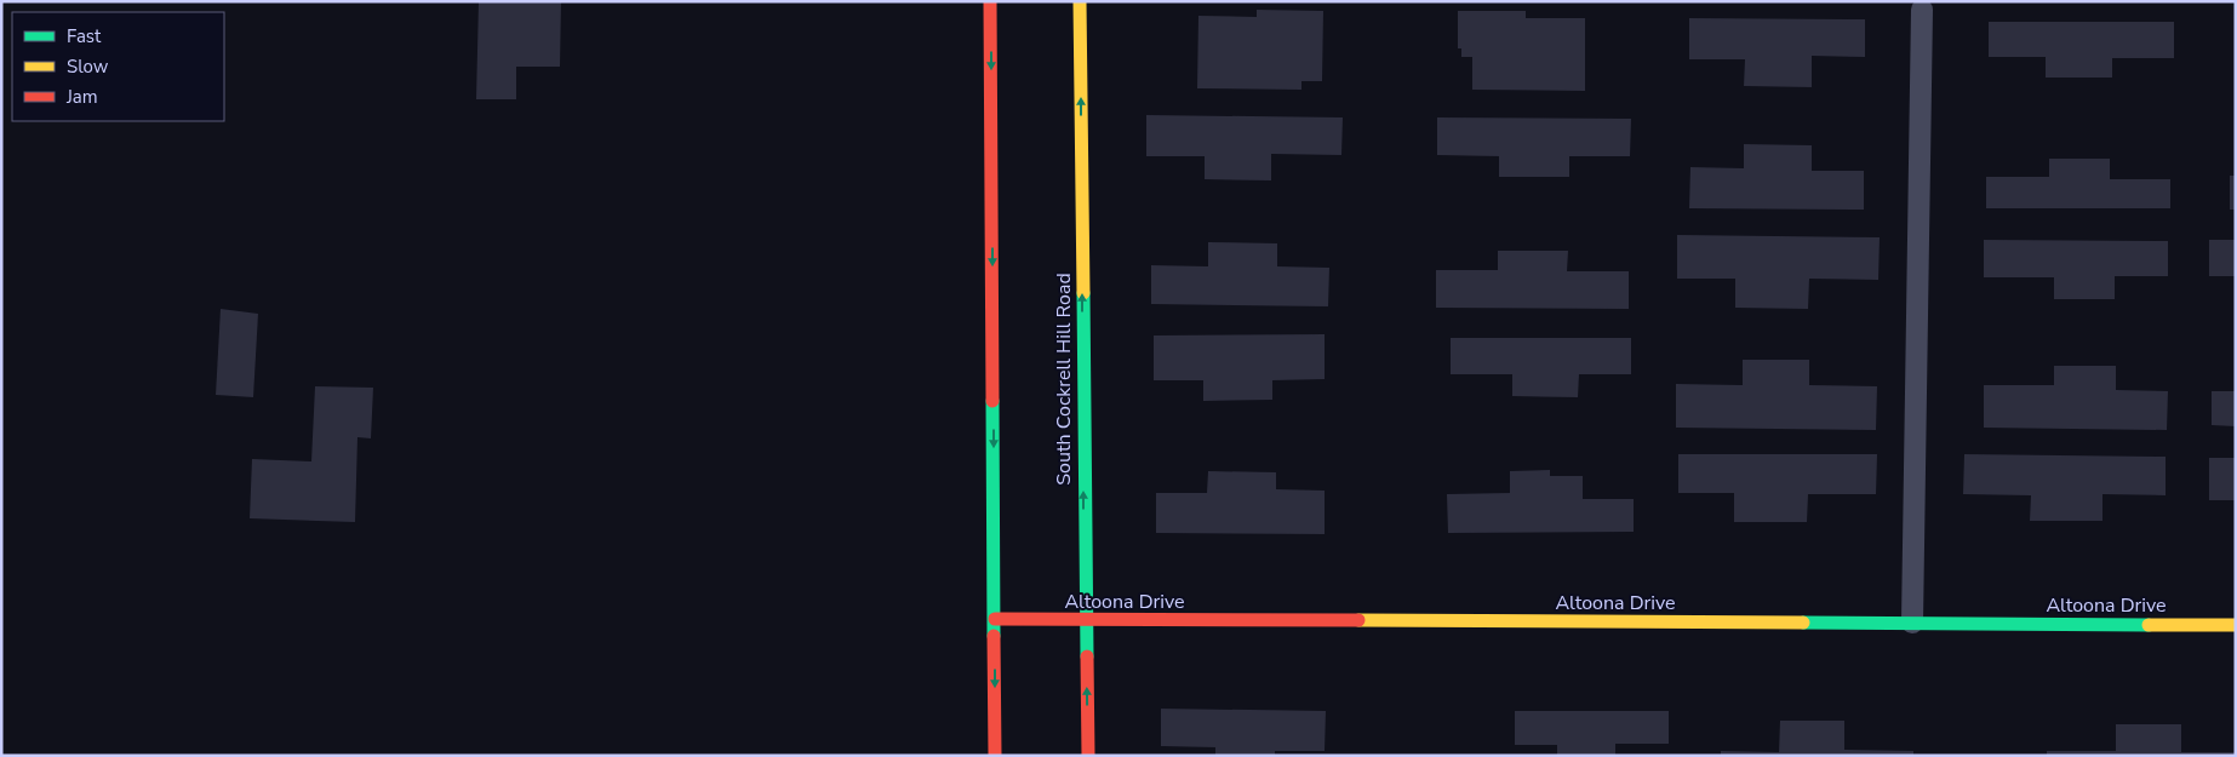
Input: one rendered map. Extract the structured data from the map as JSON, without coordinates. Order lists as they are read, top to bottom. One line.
{"streets":{"main road":["South Cockrell Hill Road","Altoona Drive"]},"crossings":[["South Cockrell Hill Road","Altoona Drive"]],"legend":["Fast","Slow","Jam"]}
